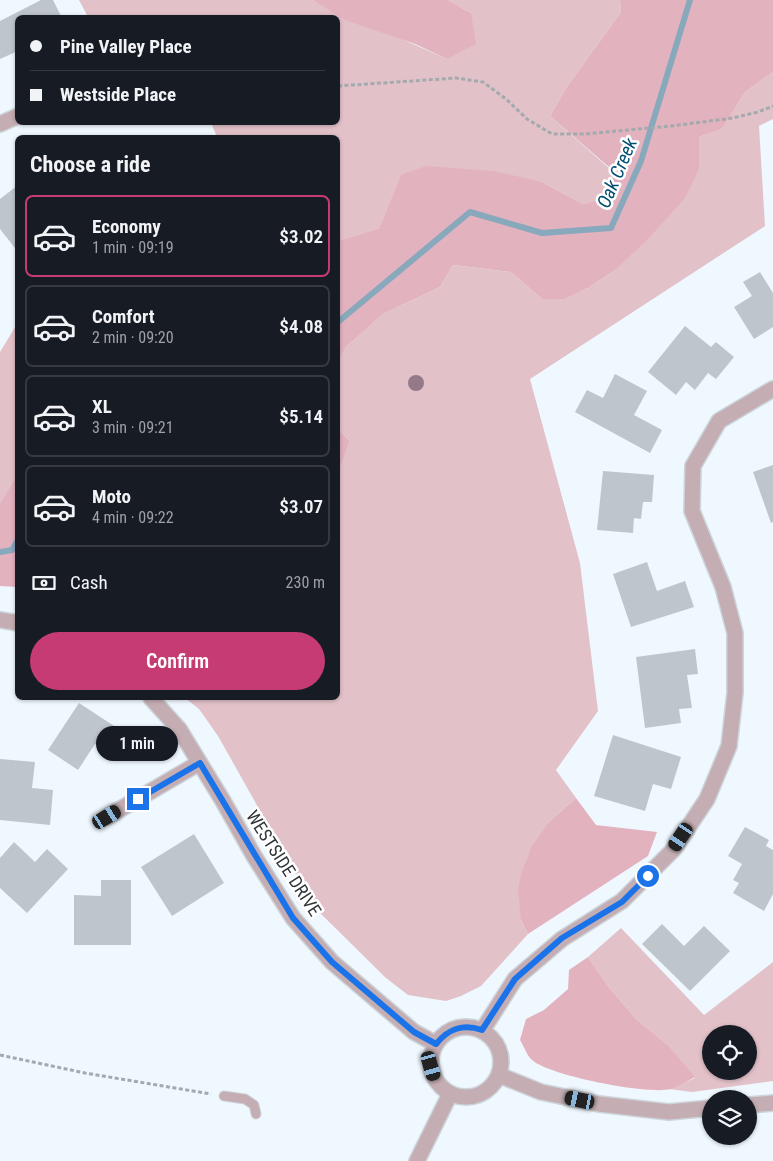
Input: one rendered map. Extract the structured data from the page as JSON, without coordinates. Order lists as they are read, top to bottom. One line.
{"streets":{"street":["WESTSIDE DRIVE"]},"water":["Oak Creek"],"page":{"banner":["Pine Valley Place","Westside Place"],"heading":"Choose a ride","list":[{"name":"Economy","note":"1 min · 09:19","value":"$3.02"},{"name":"Comfort","note":"2 min · 09:20","value":"$4.08"},{"name":"XL","note":"3 min · 09:21","value":"$5.14"},{"name":"Moto","note":"4 min · 09:22","value":"$3.07"}],"pay":["Cash","230 m"],"buttons":"Confirm","bubble":"1 min"}}
